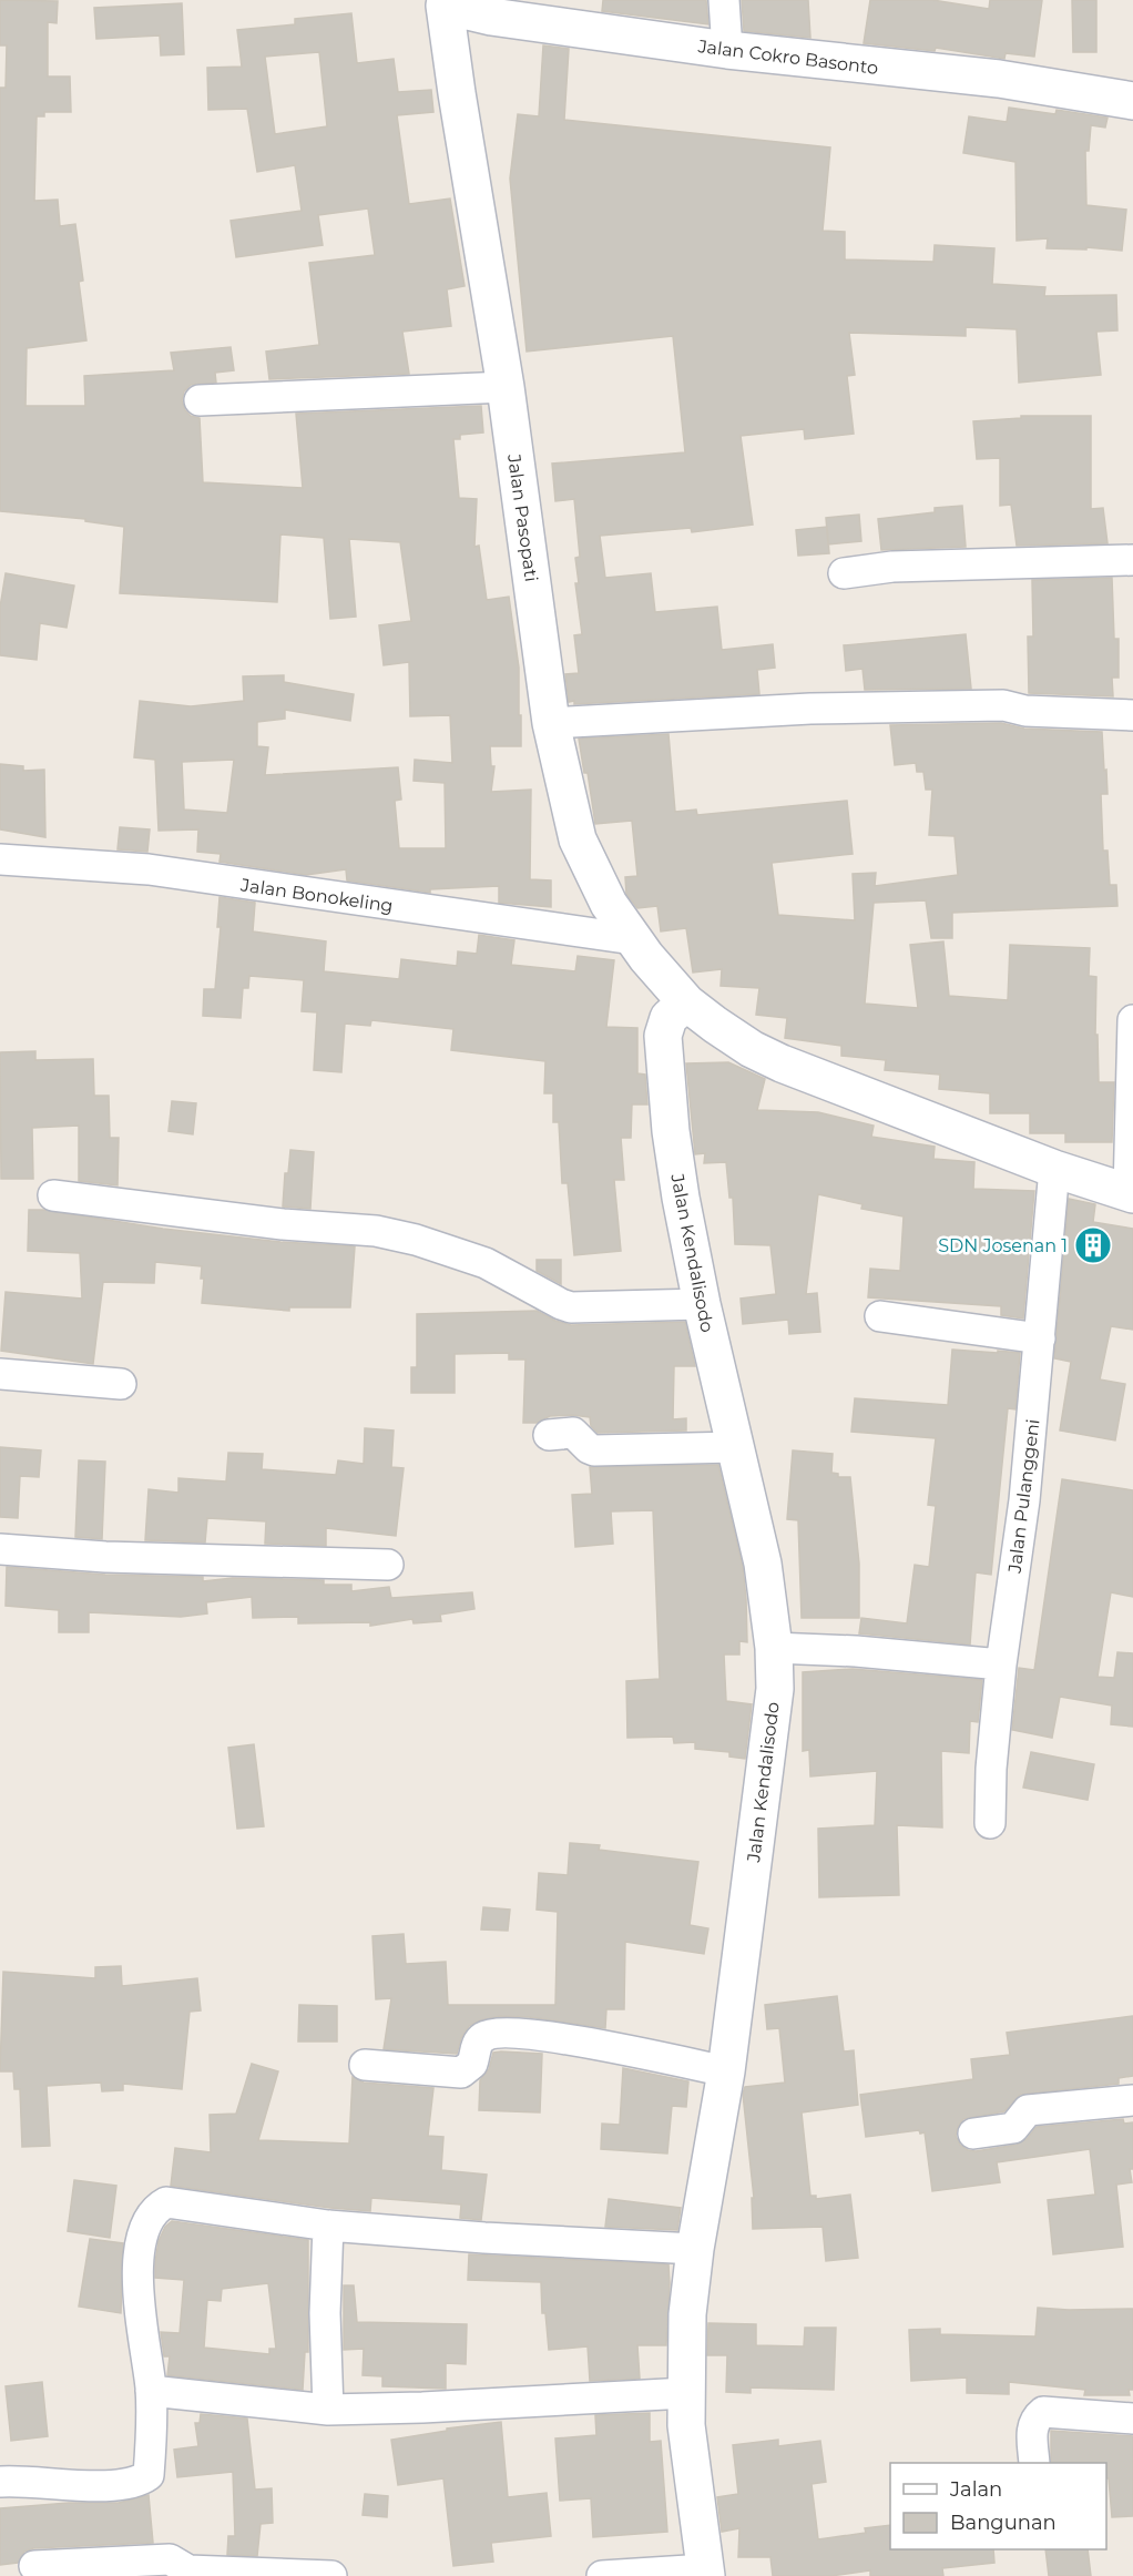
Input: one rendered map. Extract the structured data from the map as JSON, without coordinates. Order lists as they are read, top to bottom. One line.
{"streets":{"street":["Jalan Cokro Basonto","Jalan Pasopati","Jalan Bonokeling","Jalan Kendalisodo","Jalan Pulanggeni"]},"crossings":[["Jalan Cokro Basonto","Jalan Pasopati"],["Jalan Pasopati","Jalan Bonokeling"],["Jalan Pasopati","Jalan Kendalisodo"],["Jalan Pasopati","Jalan Pulanggeni"]],"places":{"building":["SDN Josenan 1"]},"legend":["Jalan","Bangunan"]}
